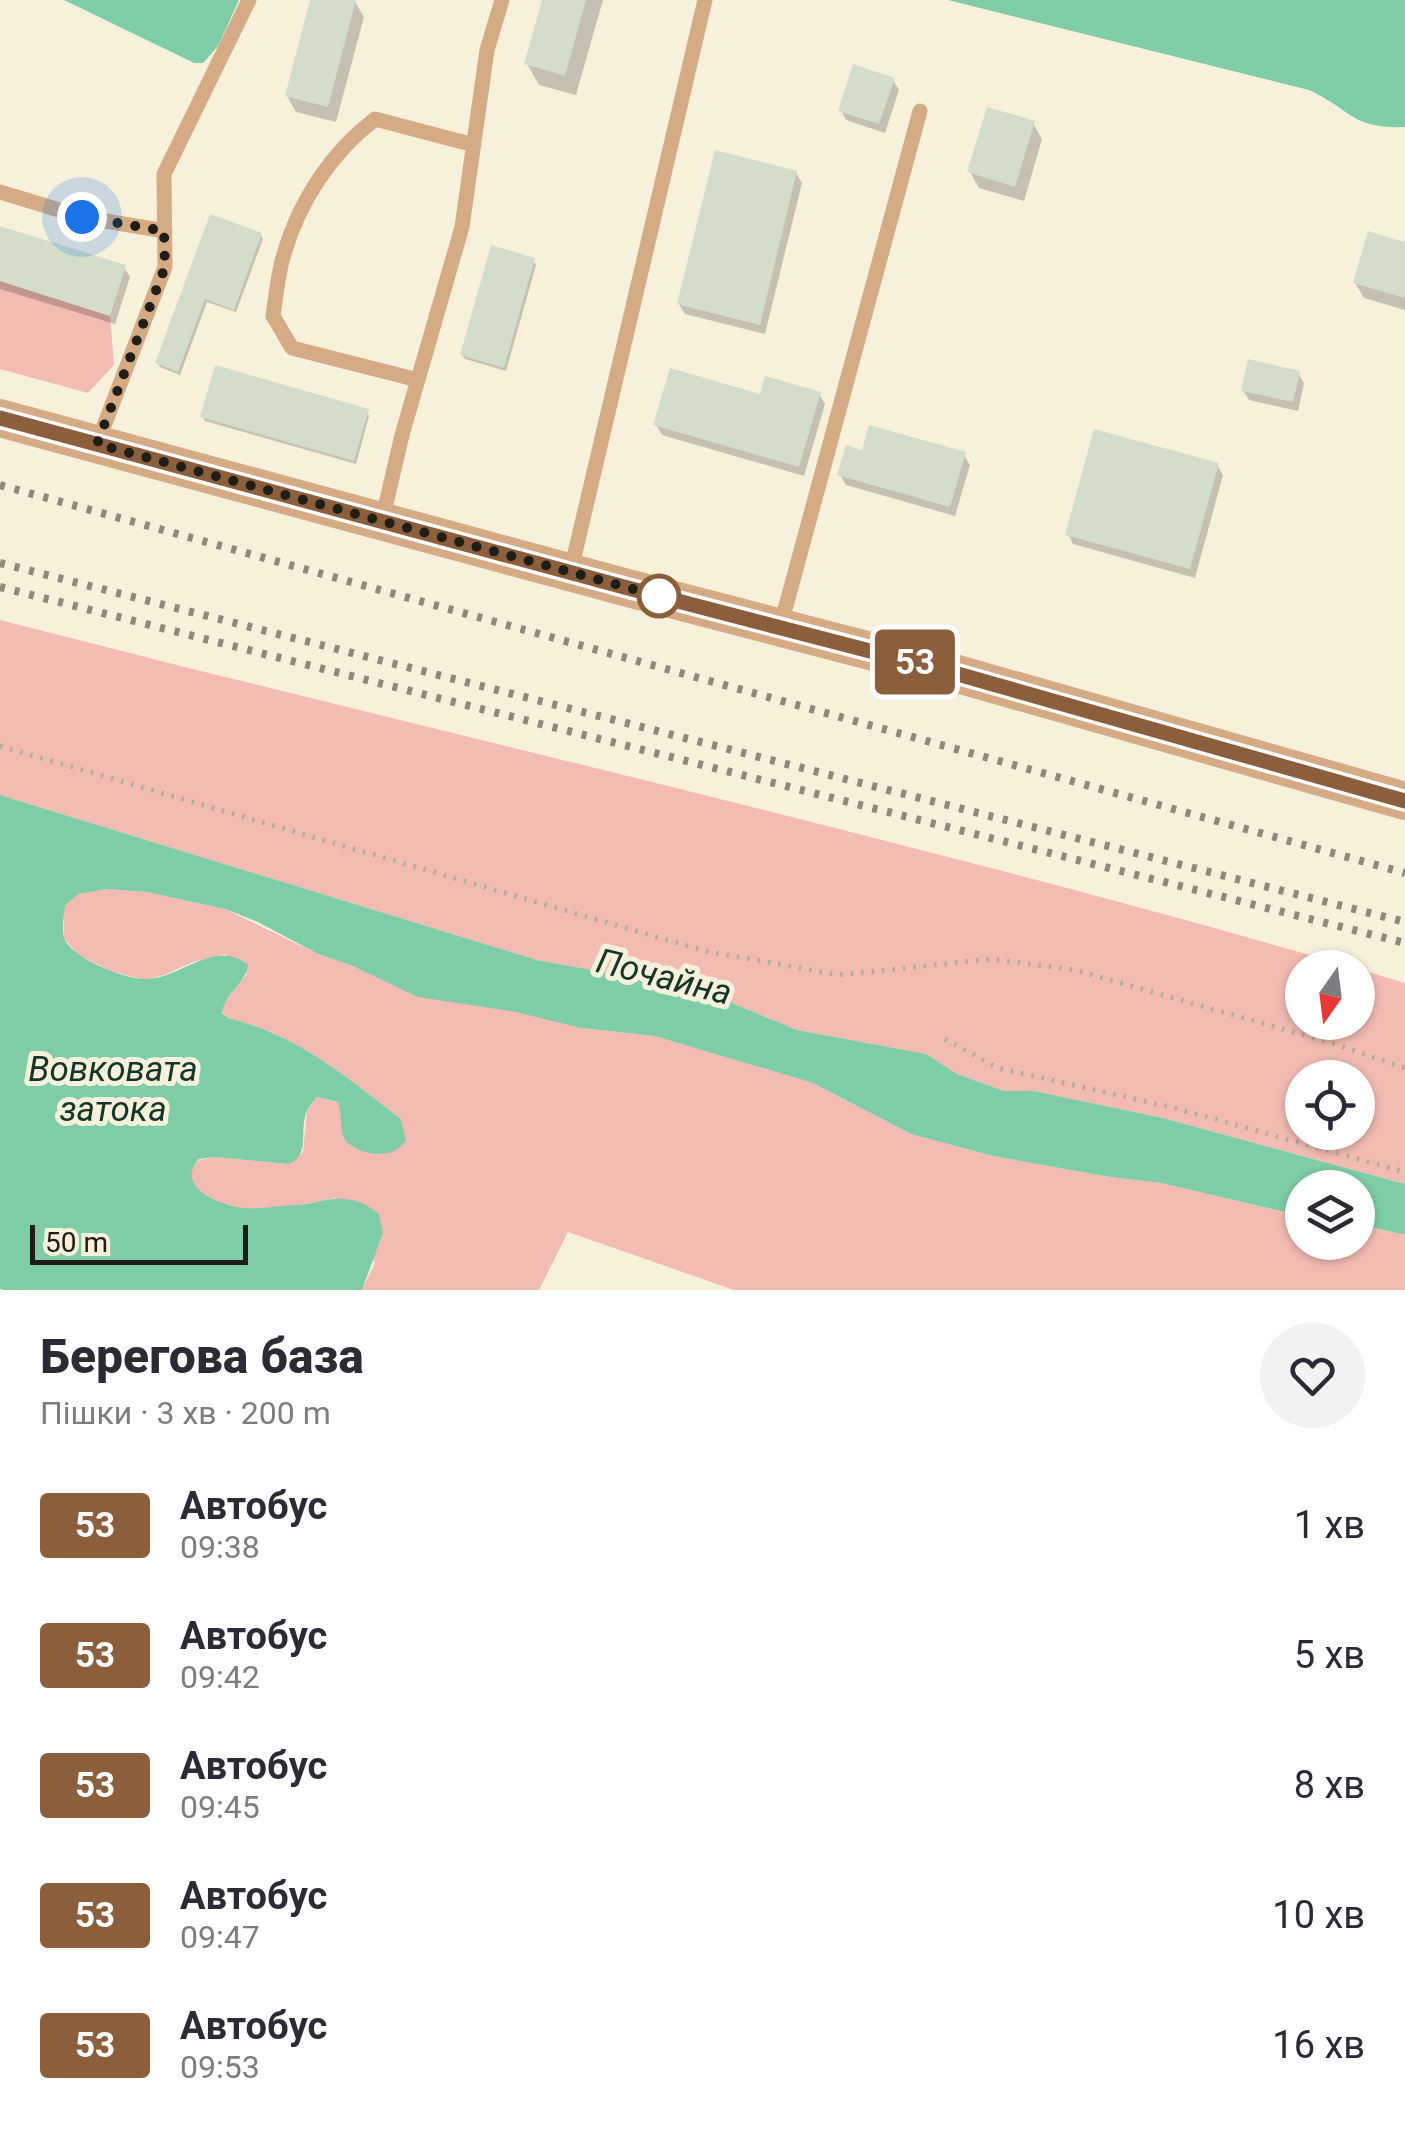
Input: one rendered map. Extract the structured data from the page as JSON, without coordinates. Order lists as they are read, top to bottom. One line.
{"water":["Почайна","Вовковата затока"],"lines":["bus line 53"],"scale_bar":"50 m","north":"bottom","page":{"on_map":"53","scale":"50 m","heading":["Берегова база","Пішки · 3 хв · 200 m"],"list":[{"mark":"53","name":"Автобус","note":"09:38","value":"1 хв"},{"mark":"53","name":"Автобус","note":"09:42","value":"5 хв"},{"mark":"53","name":"Автобус","note":"09:45","value":"8 хв"},{"mark":"53","name":"Автобус","note":"09:47","value":"10 хв"},{"mark":"53","name":"Автобус","note":"09:53","value":"16 хв"}]}}
